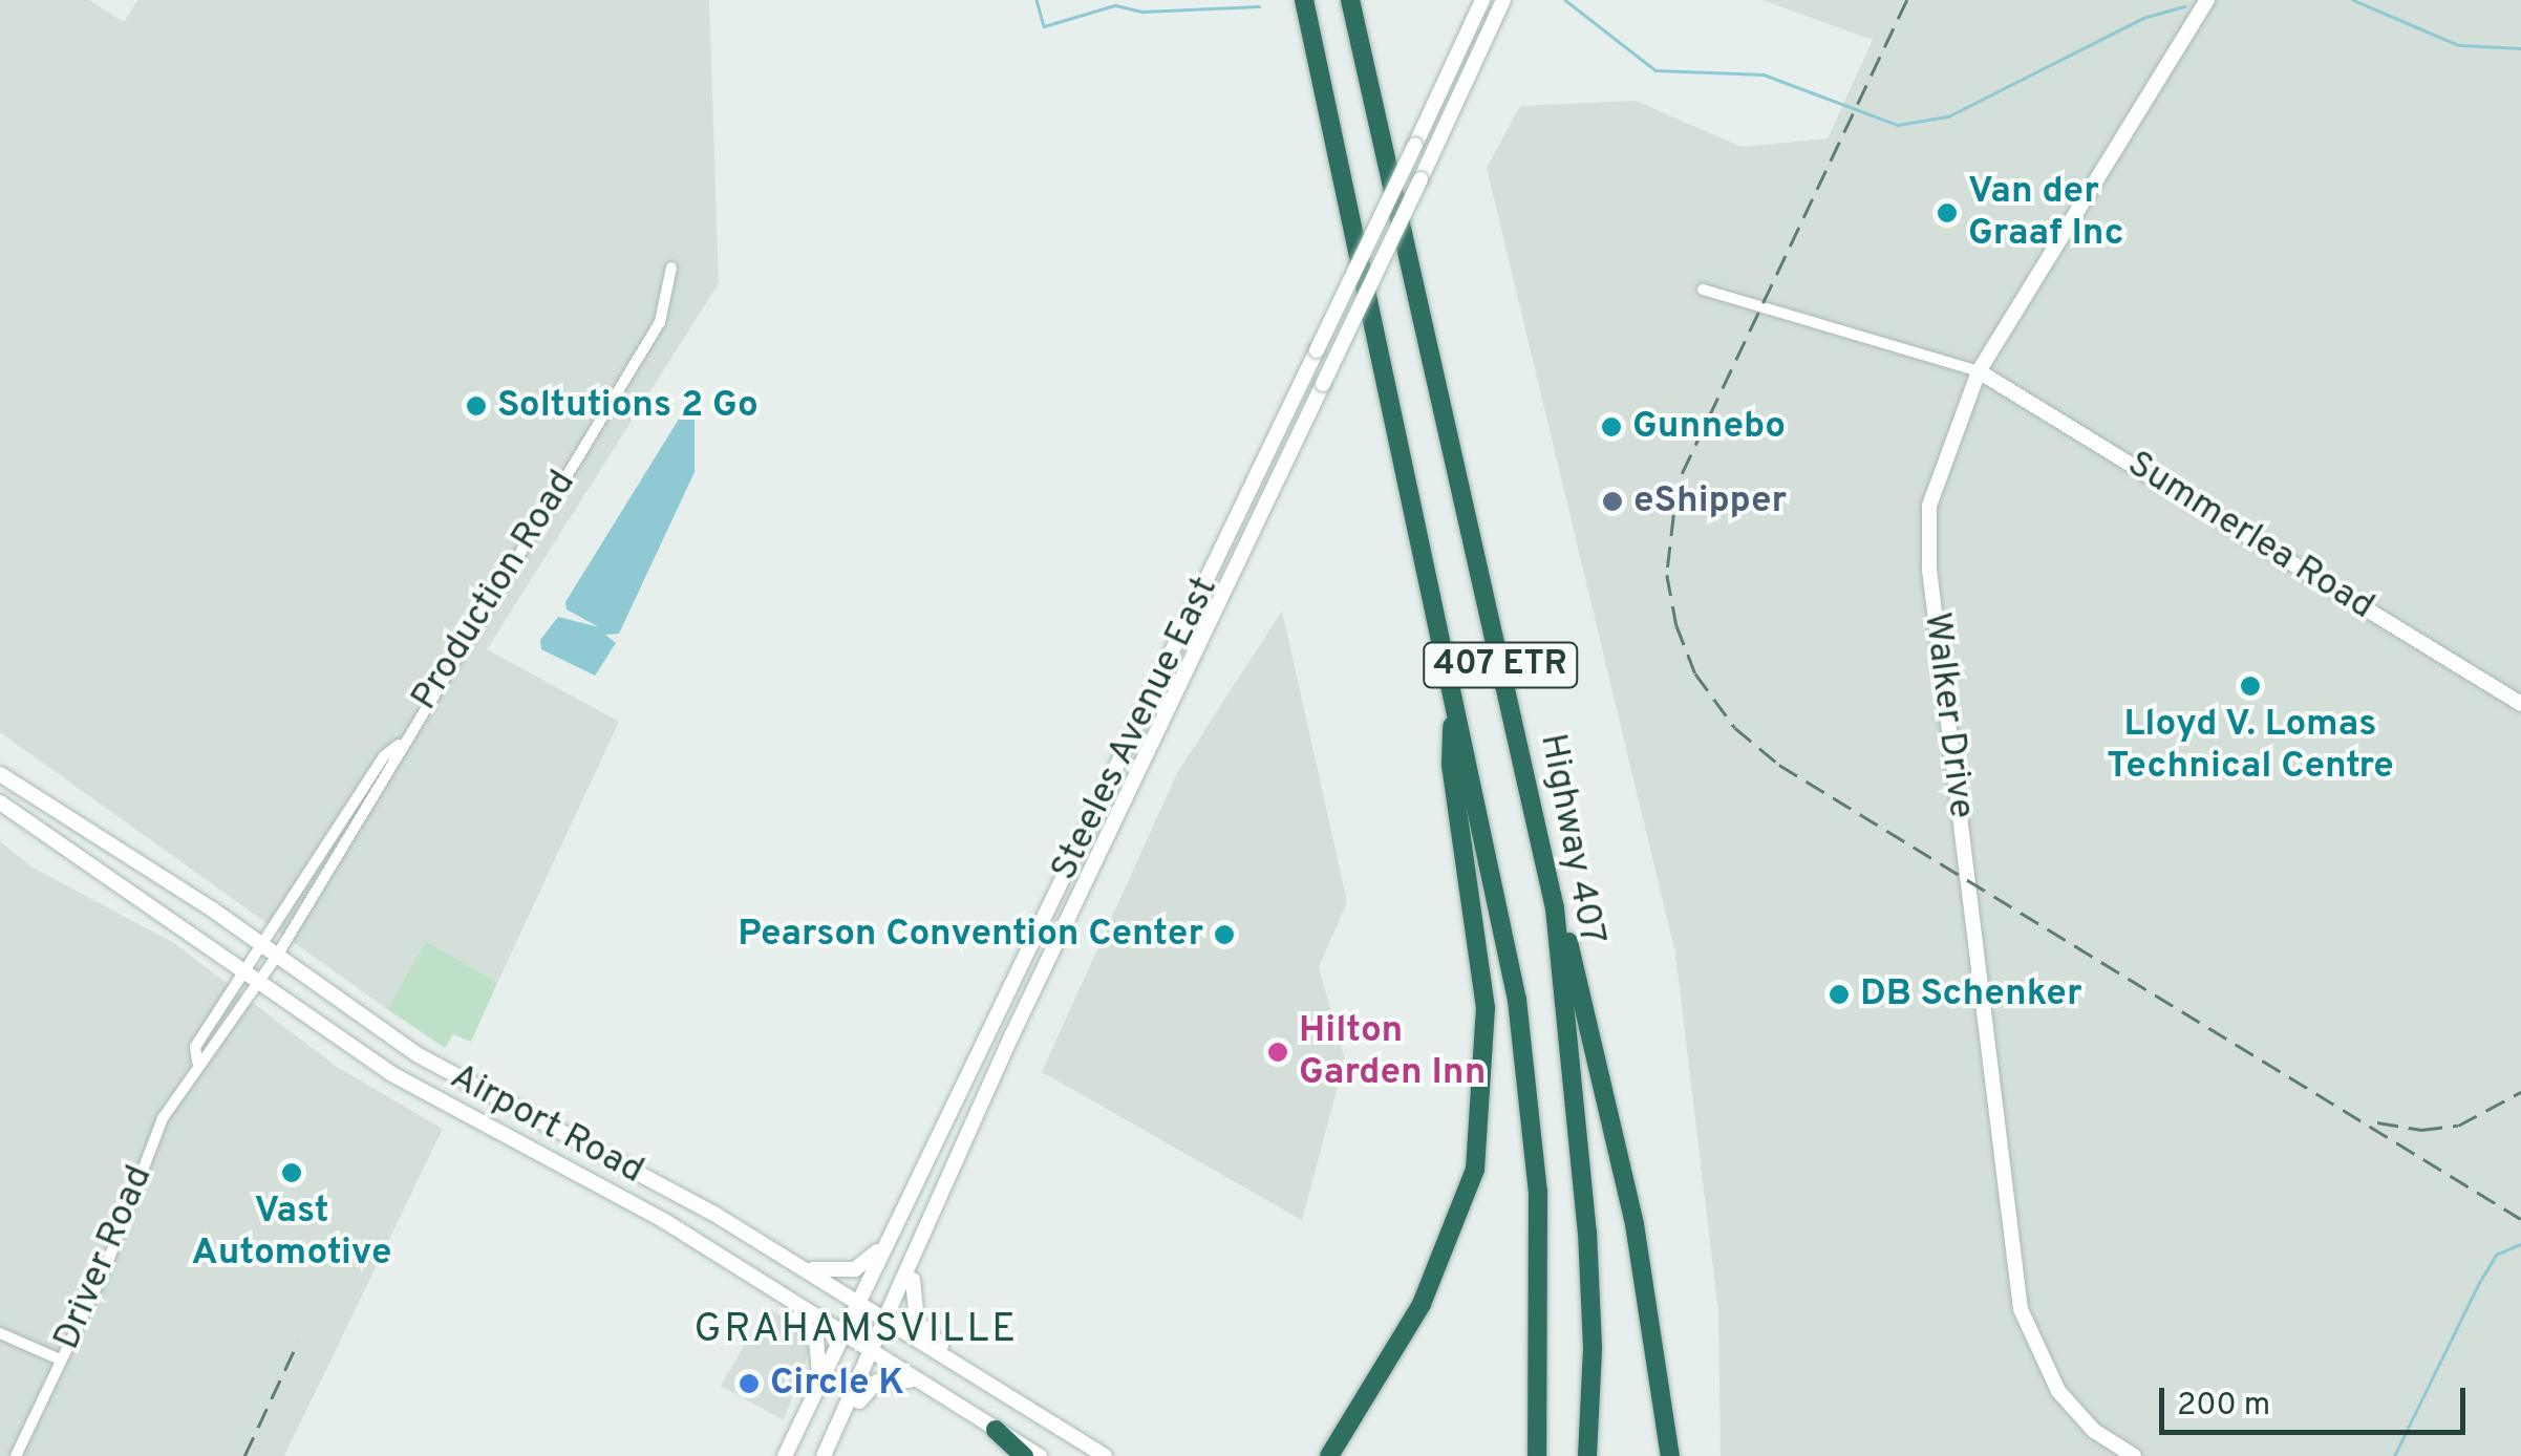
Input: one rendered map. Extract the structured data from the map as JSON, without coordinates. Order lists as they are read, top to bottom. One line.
{"streets":{"highway":["407 ETR","Highway 407"],"main road":["Summerlea Road","Walker Drive","Steeles Avenue East","Airport Road"],"street":["Production Road","Driver Road"]},"crossings":[["Summerlea Road","Walker Drive"],["Production Road","Airport Road"],["Production Road","Driver Road"],["Steeles Avenue East","Airport Road"],["Airport Road","Driver Road"]],"districts":["GRAHAMSVILLE"],"places":["Van der Graaf Inc","Soltutions 2 Go","Gunnebo","eShipper","Lloyd V. Lomas Technical Centre","Pearson Convention Center","DB Schenker","Hilton Garden Inn","Vast Automotive","Circle K"],"scale_bar":"200 m"}
